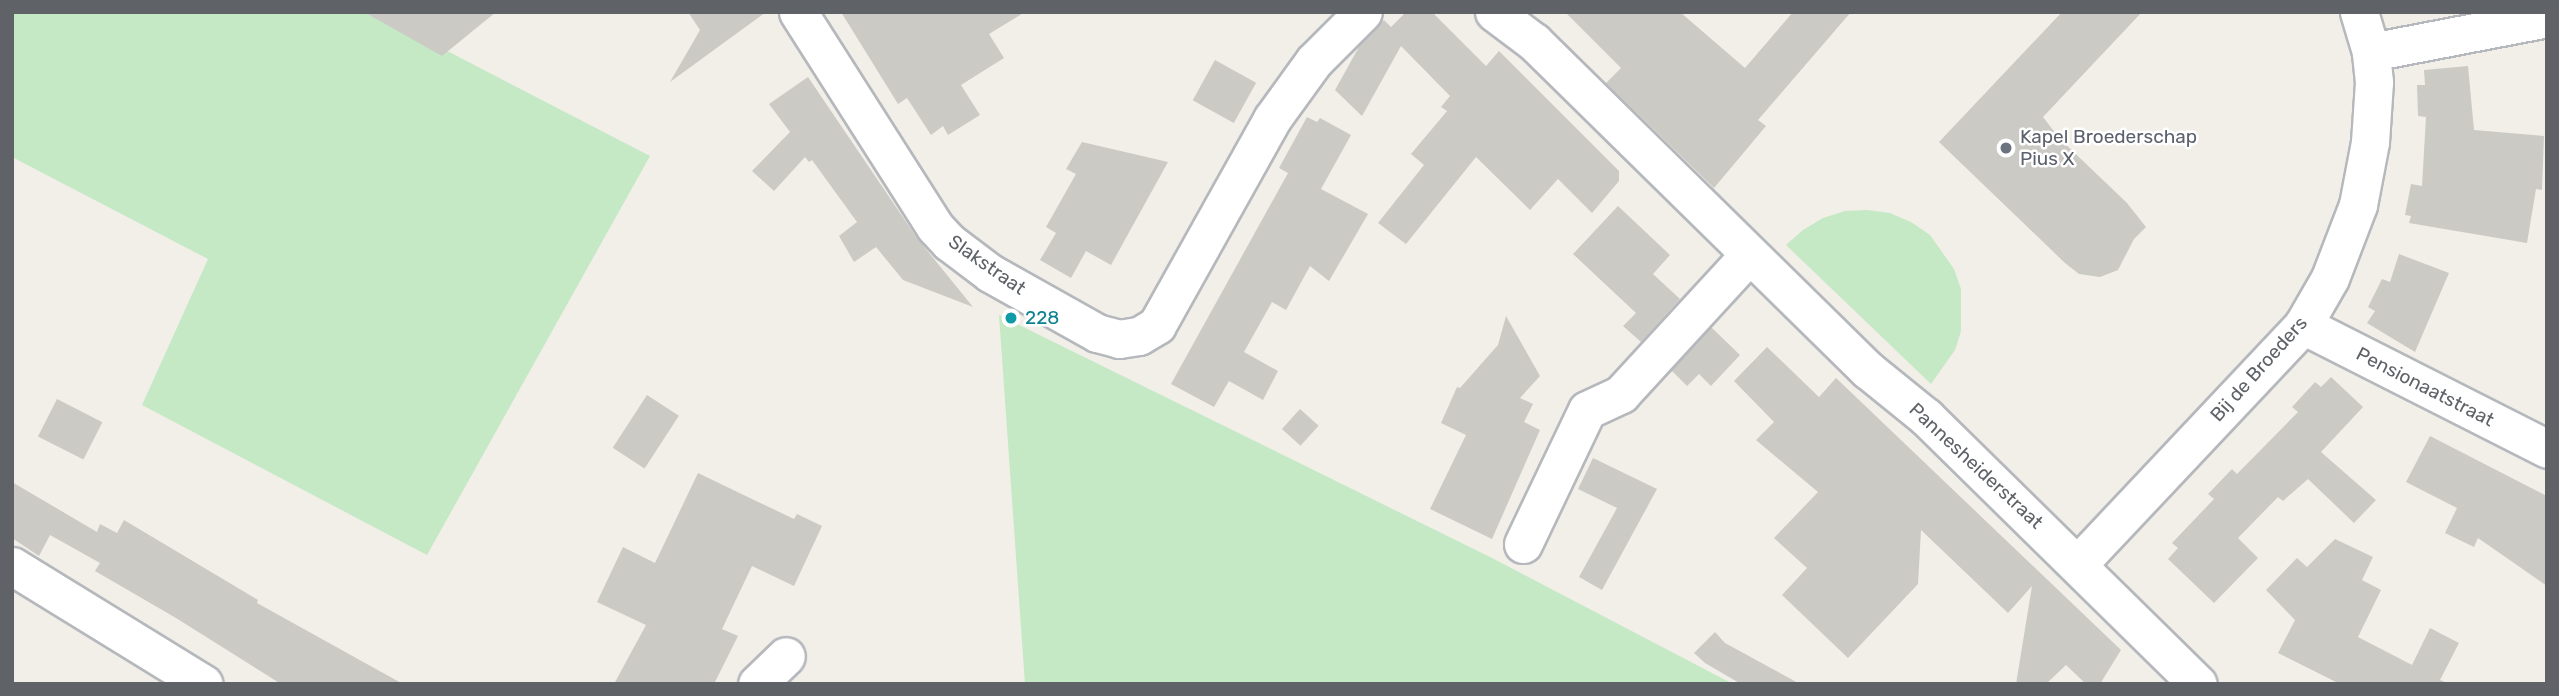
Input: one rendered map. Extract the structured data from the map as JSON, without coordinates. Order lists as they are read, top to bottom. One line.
{"streets":{"street":["Slakstraat","Bij de Broeders","Pensionaatstraat","Pannesheiderstraat"]},"crossings":[["Bij de Broeders","Pensionaatstraat"],["Bij de Broeders","Pannesheiderstraat"]],"places":["Kapel Broederschap Pius X","228"]}
